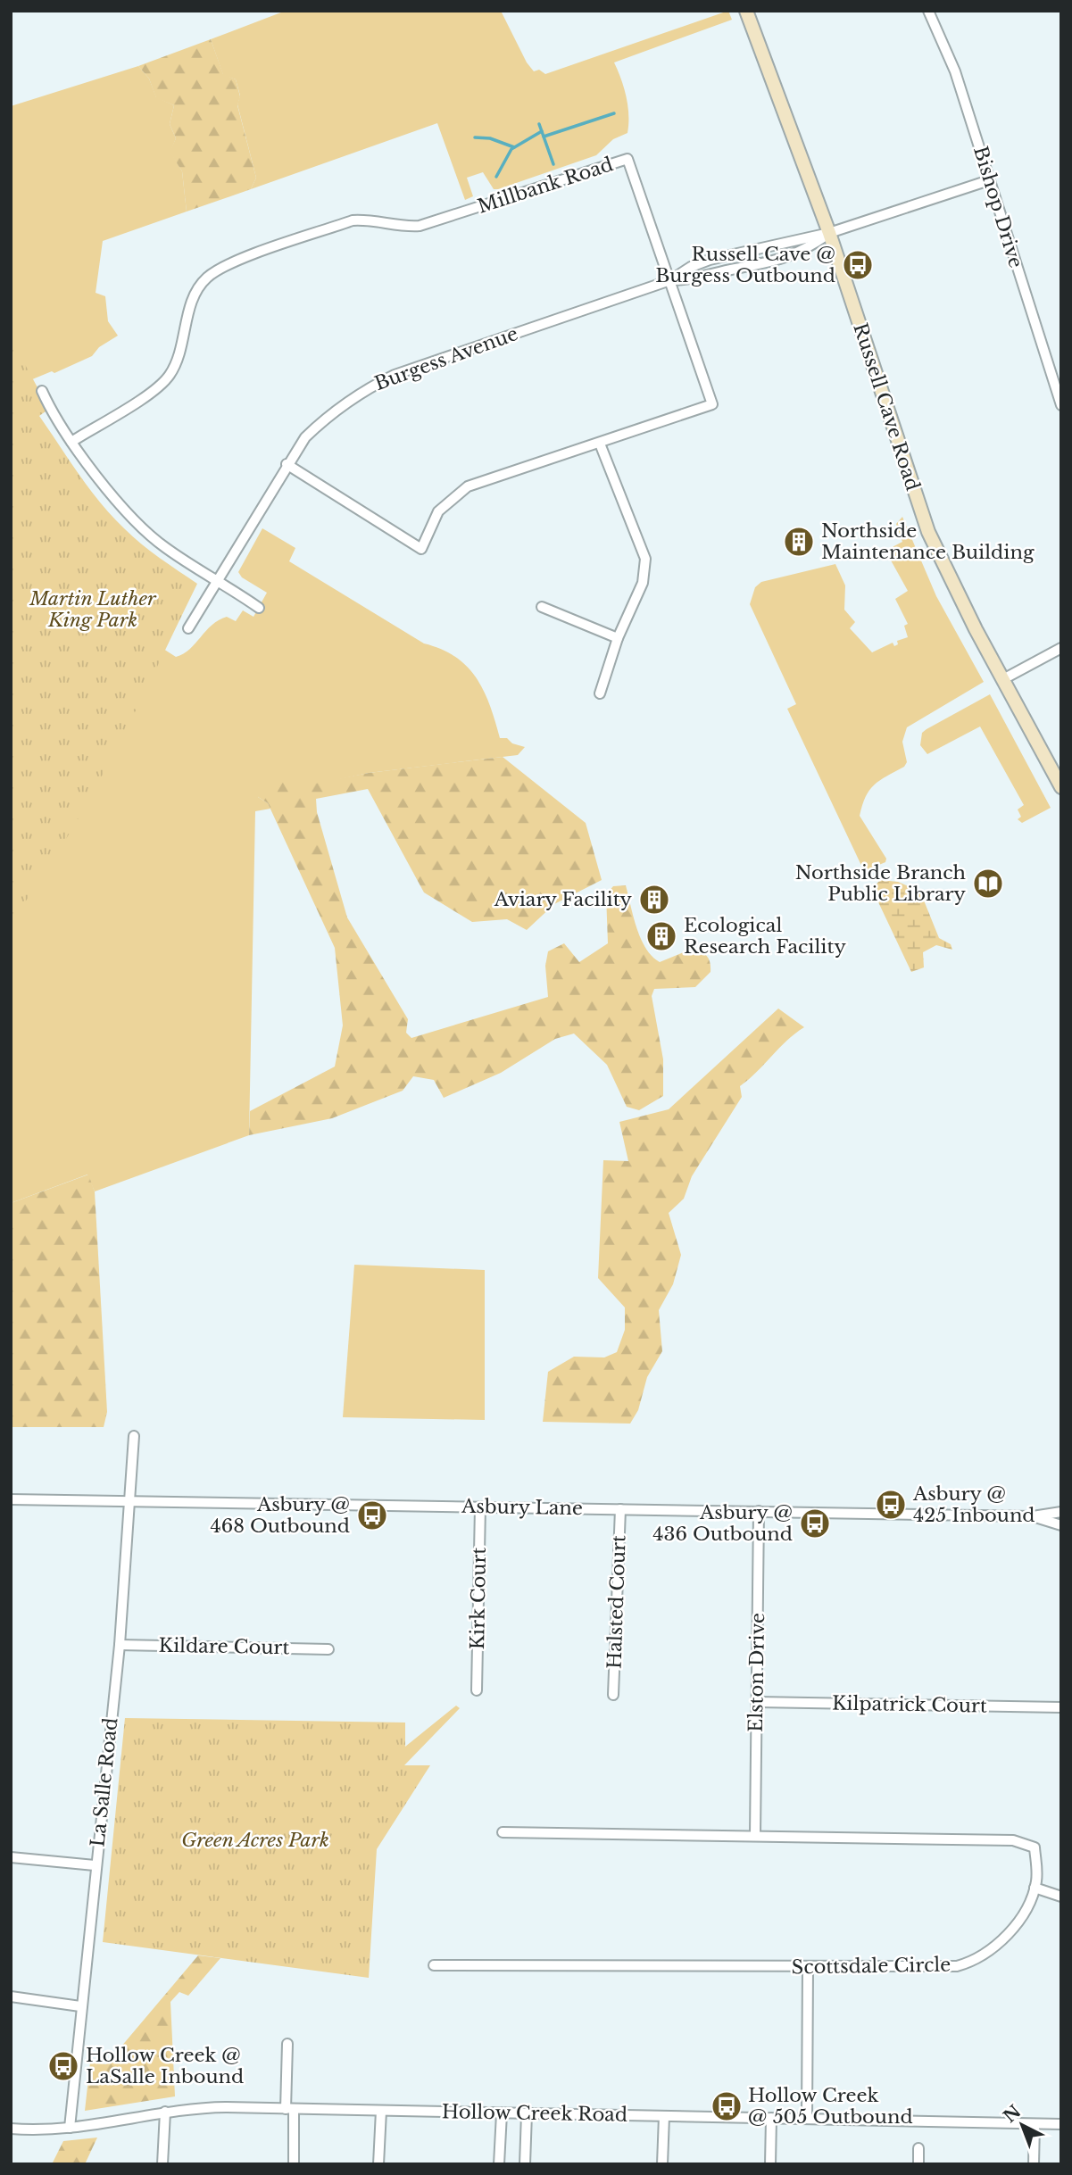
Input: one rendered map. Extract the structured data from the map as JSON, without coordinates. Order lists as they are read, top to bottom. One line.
{"streets":{"main road":["Russell Cave Road"],"street":["Millbank Road","Bishop Drive","Burgess Avenue","Asbury Lane","Kirk Court","Halsted Court","Kildare Court","Elston Drive","Kilpatrick Court","La Salle Road","Scottsdale Circle","Hollow Creek Road"]},"crossings":[["Millbank Road","Burgess Avenue"],["Bishop Drive","Burgess Avenue"],["Burgess Avenue","Russell Cave Road"],["Asbury Lane","Kirk Court"],["Asbury Lane","Halsted Court"],["Asbury Lane","Elston Drive"],["Asbury Lane","La Salle Road"],["Kildare Court","La Salle Road"],["Elston Drive","Kilpatrick Court"],["Elston Drive","Scottsdale Circle"],["La Salle Road","Hollow Creek Road"]],"parks":["Martin Luther King Park","Green Acres Park"],"places":{"bus stop":["Russell Cave @ Burgess Outbound","Asbury @ 425 Inbound","Asbury @ 468 Outbound","Asbury @ 436 Outbound","Hollow Creek @ LaSalle Inbound","Hollow Creek @ 505 Outbound"],"building":["Northside Maintenance Building","Aviary Facility","Ecological Research Facility"],"library":["Northside Branch Public Library"]},"north":"top left"}
